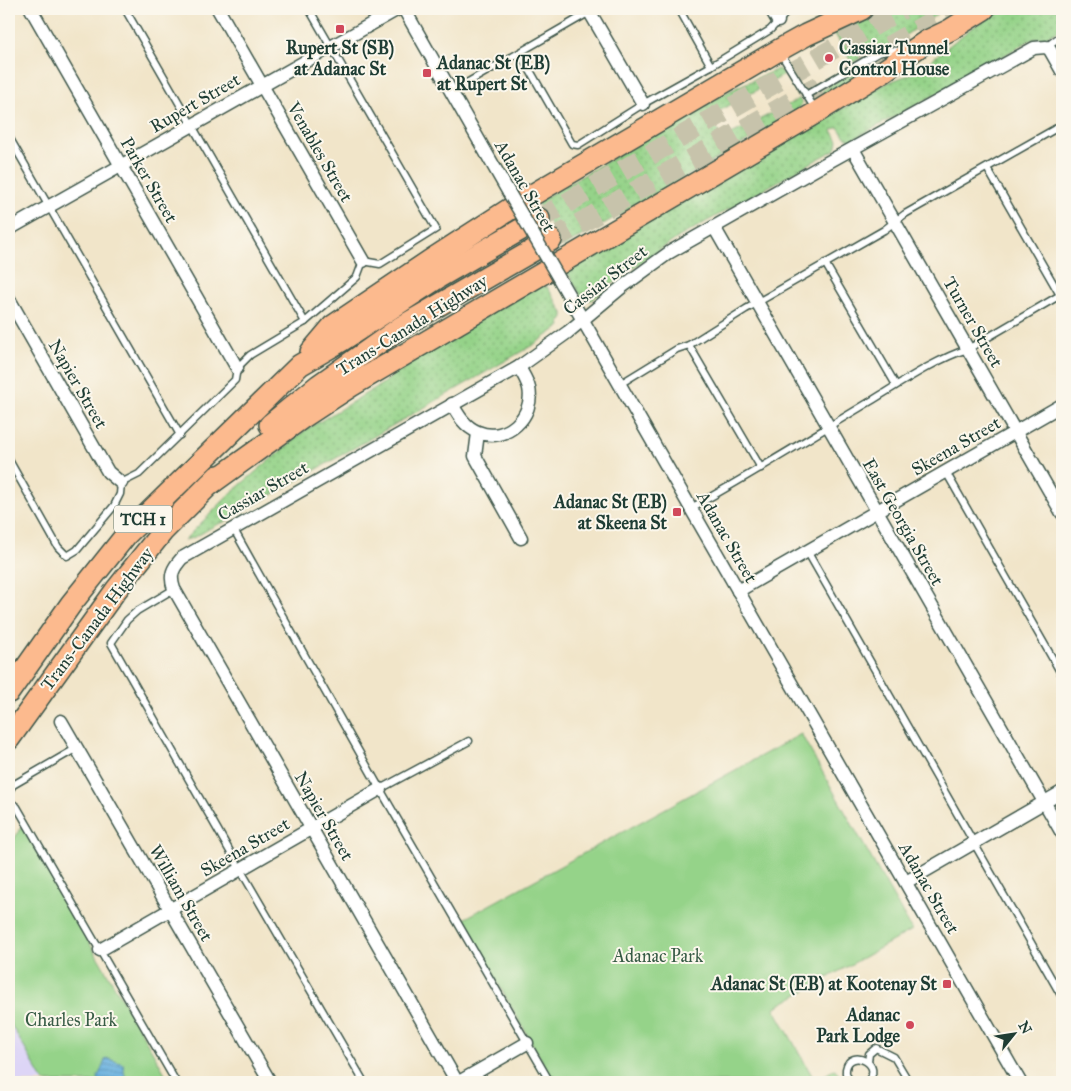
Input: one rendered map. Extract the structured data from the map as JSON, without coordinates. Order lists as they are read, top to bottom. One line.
{"streets":{"highway":["Trans-Canada Highway","TCH 1"],"street":["Rupert Street","Venables Street","Parker Street","Adanac Street","Cassiar Street","Turner Street","Napier Street","Skeena Street","East Georgia Street","William Street"]},"crossings":[["Rupert Street","Venables Street"],["Rupert Street","Parker Street"],["Adanac Street","Cassiar Street"],["Adanac Street","Skeena Street"],["Cassiar Street","Turner Street"],["Cassiar Street","Napier Street"],["Cassiar Street","East Georgia Street"],["Turner Street","Skeena Street"],["Napier Street","Skeena Street"],["Skeena Street","East Georgia Street"],["Skeena Street","William Street"]],"parks":["Adanac Park","Charles Park"],"places":{"transit":["Rupert St (SB) at Adanac St","Adanac St (EB) at Rupert St","Adanac St (EB) at Skeena St","Adanac St (EB) at Kootenay St"],"other":["Cassiar Tunnel Control House","Adanac Park Lodge"]},"north":"top right"}
